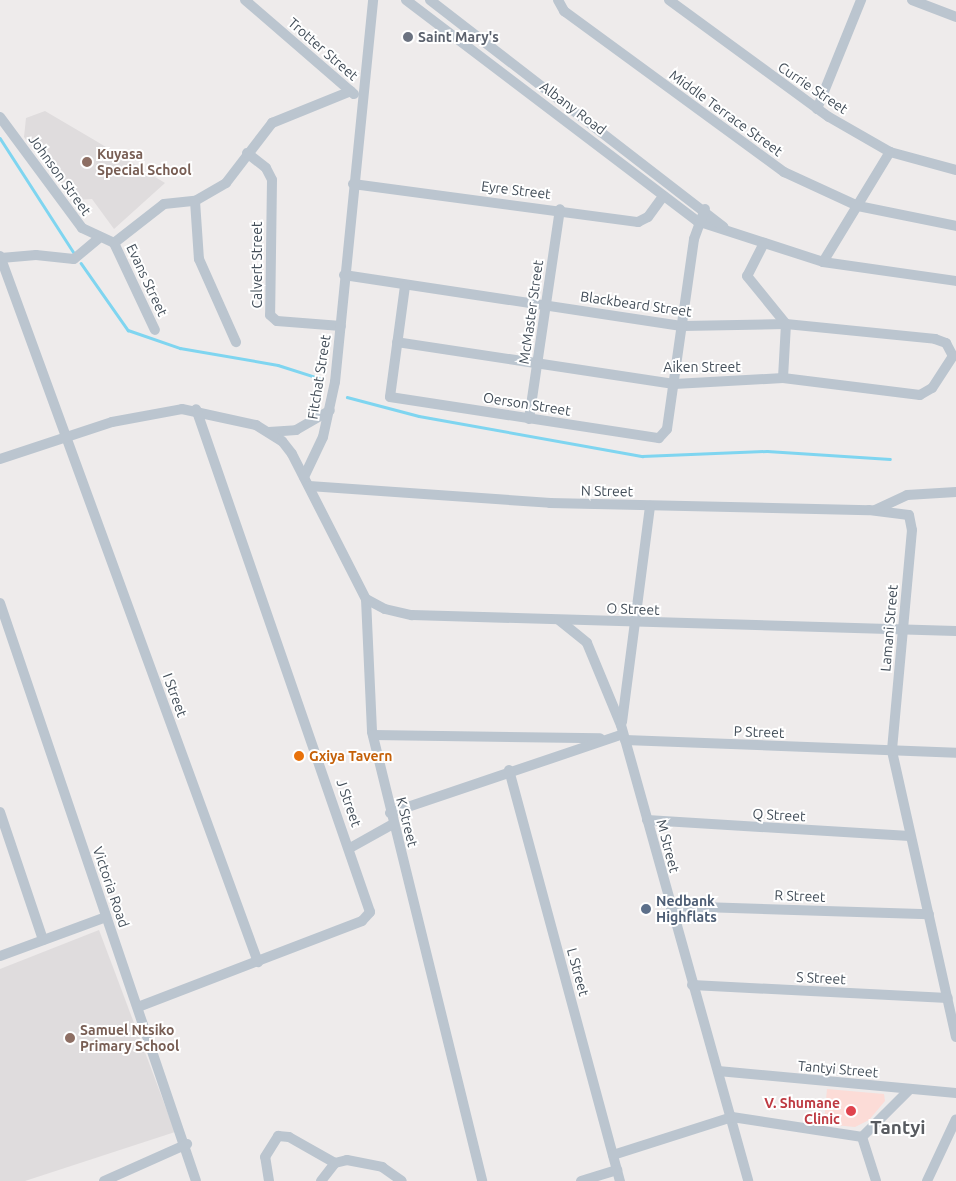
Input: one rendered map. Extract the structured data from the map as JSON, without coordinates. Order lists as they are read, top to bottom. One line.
{"streets":{"street":["Trotter Street","Currie Street","Albany Road","Middle Terrace Street","Johnson Street","Eyre Street","Calvert Street","Evans Street","Blackbeard Street","McMaster Street","Aiken Street","Fitchat Street","Oerson Street","N Street","O Street","Lamani Street","I Street","P Street","J Street","Q Street","K Street","M Street","Victoria Road","R Street","L Street","S Street","Tantyi Street"]},"crossings":[["Trotter Street","Fitchat Street"],["Albany Road","Eyre Street"],["Johnson Street","Evans Street"],["Eyre Street","McMaster Street"],["Eyre Street","Fitchat Street"],["Calvert Street","Fitchat Street"],["Blackbeard Street","McMaster Street"],["Blackbeard Street","Aiken Street"],["Blackbeard Street","Fitchat Street"],["McMaster Street","Aiken Street"],["McMaster Street","Oerson Street"],["Aiken Street","Oerson Street"],["Fitchat Street","N Street"],["Fitchat Street","K Street"],["N Street","Lamani Street"],["N Street","K Street"],["O Street","Lamani Street"],["O Street","K Street"],["O Street","M Street"],["Lamani Street","P Street"],["Lamani Street","Q Street"],["Lamani Street","R Street"],["Lamani Street","S Street"],["I Street","J Street"],["P Street","K Street"],["P Street","M Street"],["P Street","L Street"],["J Street","Victoria Road"],["Q Street","M Street"],["M Street","R Street"],["M Street","S Street"],["M Street","Tantyi Street"]],"districts":["Tantyi"],"places":["Saint Mary's","Kuyasa Special School","Gxiya Tavern","Nedbank Highflats","Samuel Ntsiko Primary School","V. Shumane Clinic"]}
